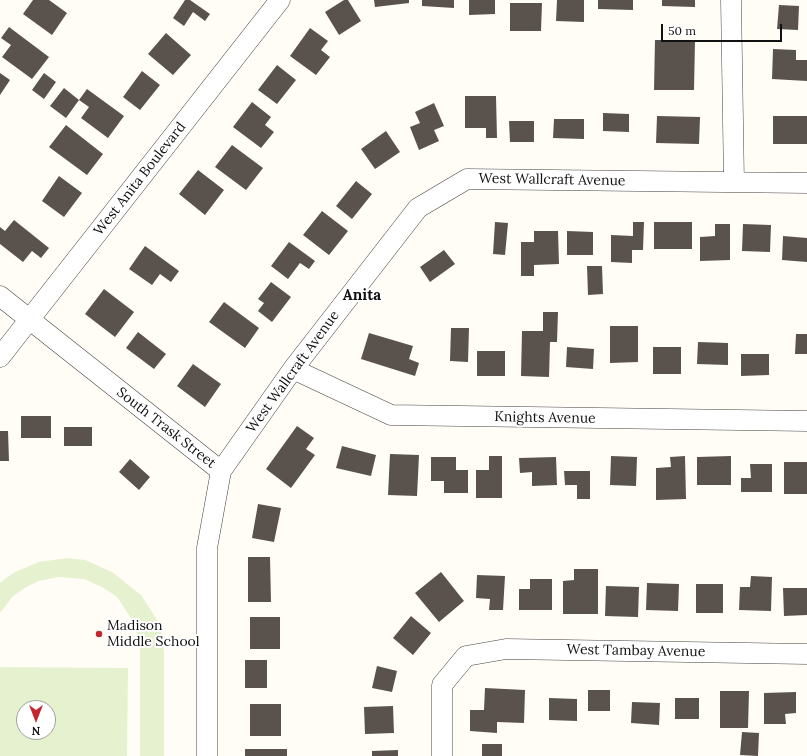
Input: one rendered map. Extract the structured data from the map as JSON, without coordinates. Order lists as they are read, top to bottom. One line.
{"streets":{"street":["West Anita Boulevard","West Wallcraft Avenue","Knights Avenue","South Trask Street","West Tambay Avenue"]},"crossings":[["West Anita Boulevard","South Trask Street"],["West Wallcraft Avenue","Knights Avenue"],["West Wallcraft Avenue","South Trask Street"]],"districts":["Anita"],"places":["Madison Middle School"],"scale_bar":"50 m","north":"bottom"}
